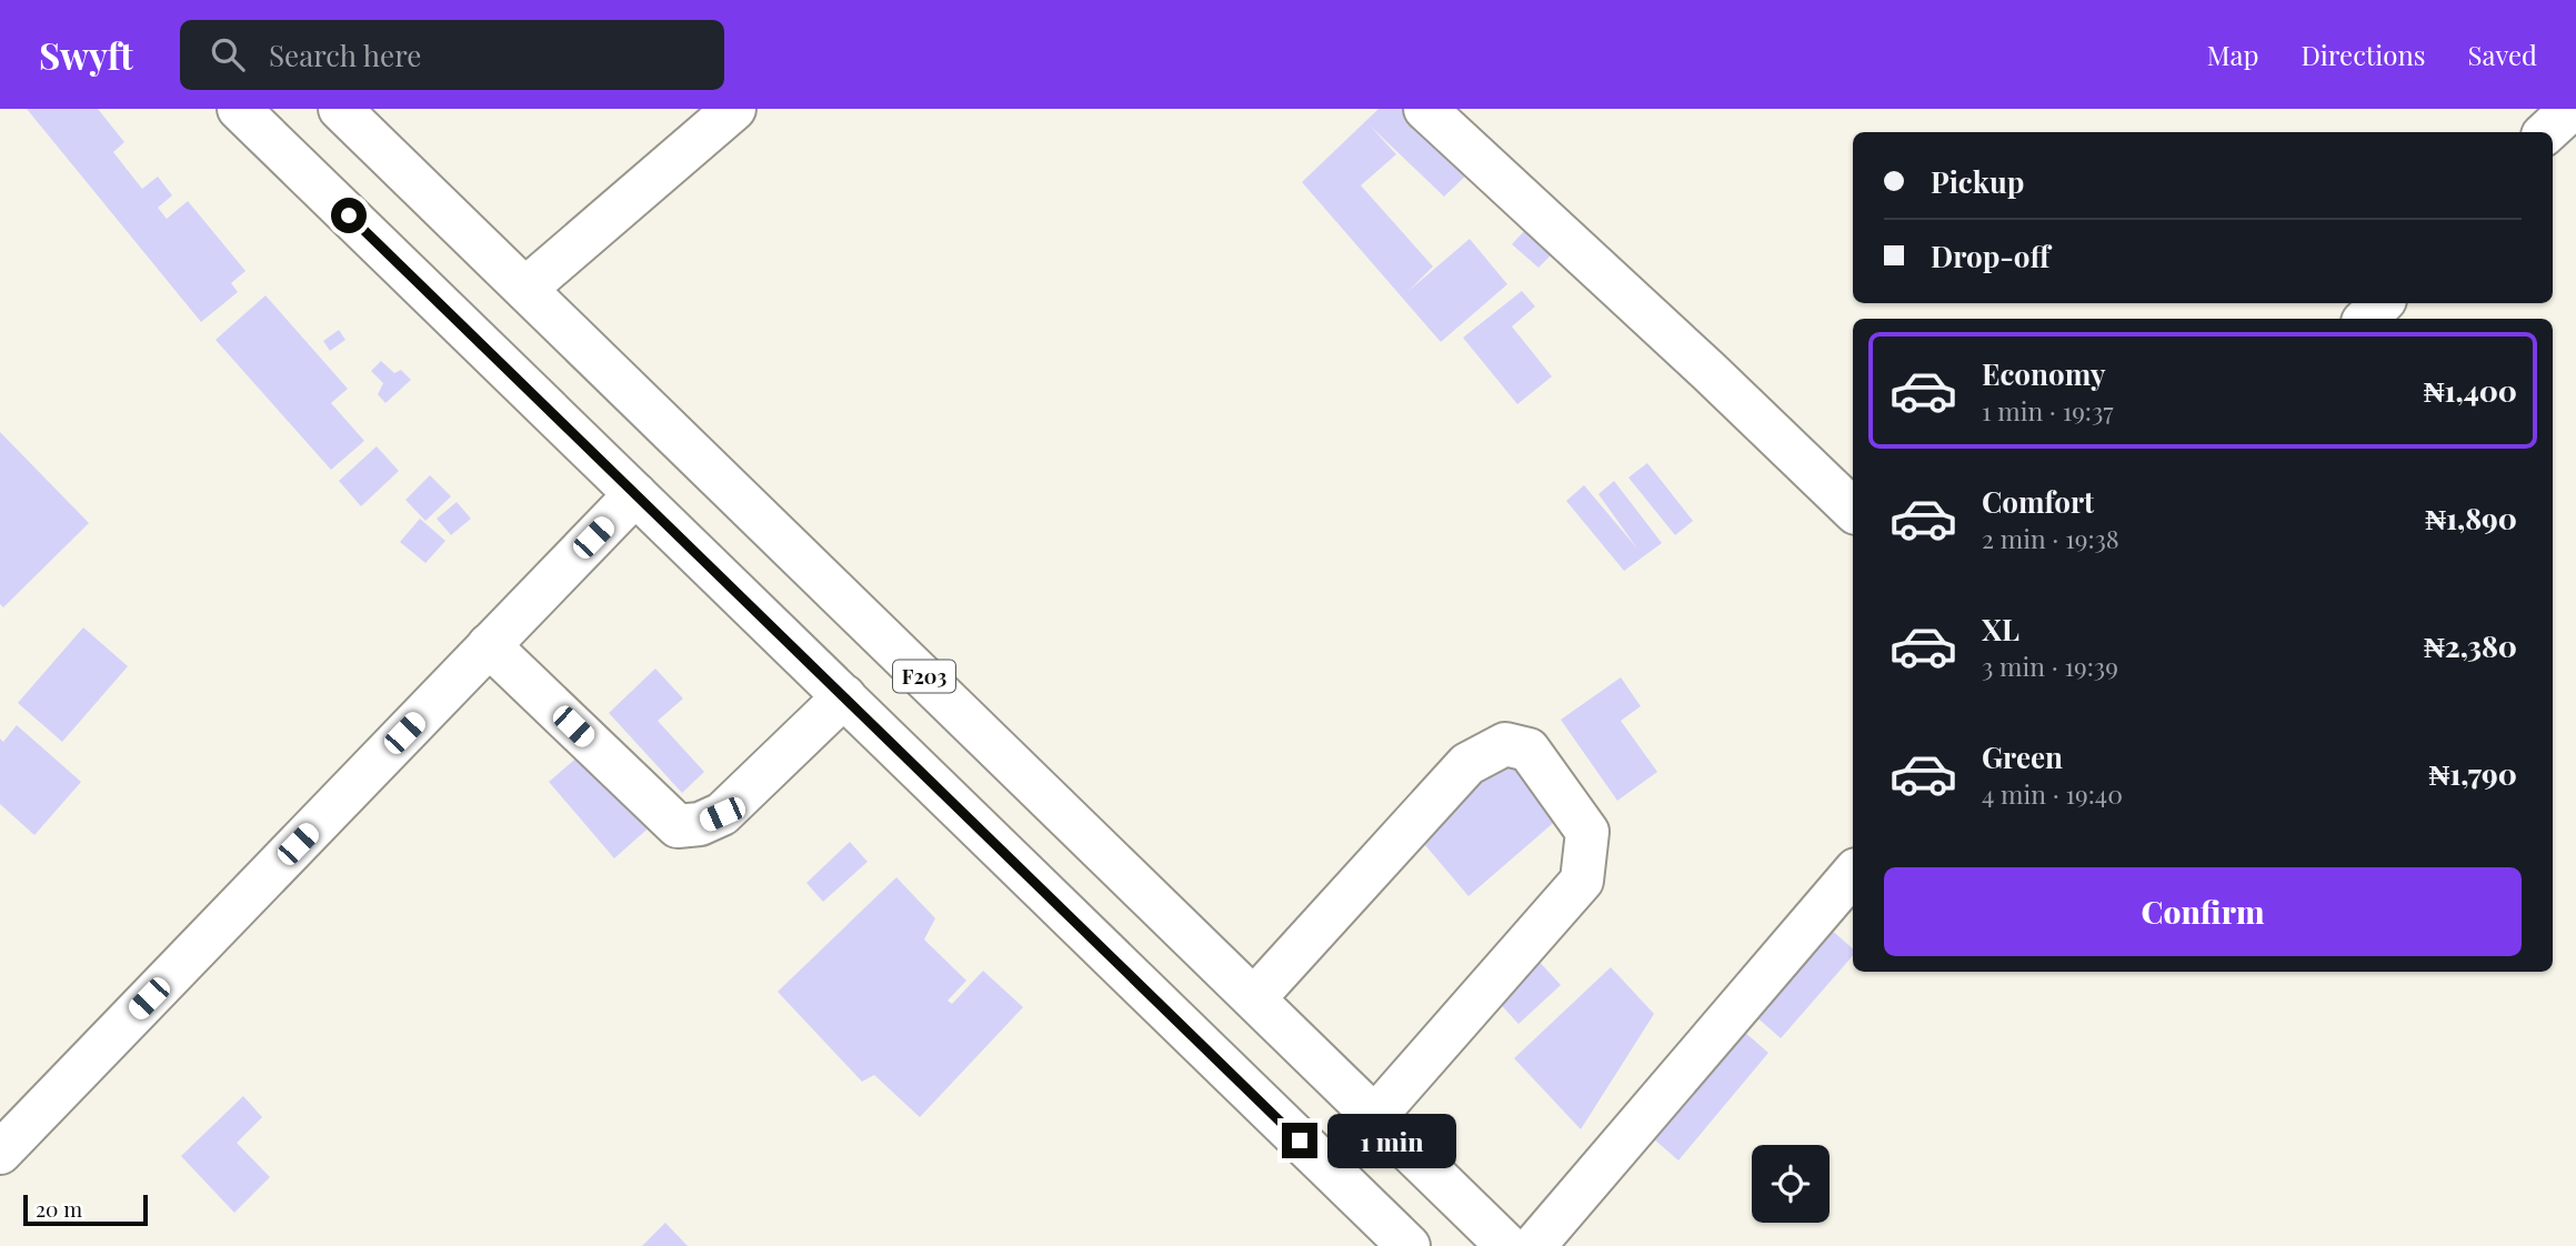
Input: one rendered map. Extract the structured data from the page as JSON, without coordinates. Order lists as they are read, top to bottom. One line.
{"streets":{"main road":["F203"]},"scale_bar":"20 m","page":{"header":"Swyft","search":"Search here","nav":["Map","Directions","Saved"],"banner":["Pickup","Drop-off"],"list":[{"name":"Economy","note":"1 min · 19:37","value":"₦1,400"},{"name":"Comfort","note":"2 min · 19:38","value":"₦1,890"},{"name":"XL","note":"3 min · 19:39","value":"₦2,380"},{"name":"Green","note":"4 min · 19:40","value":"₦1,790"}],"buttons":"Confirm","bubble":"1 min","scale":"20 m"}}
